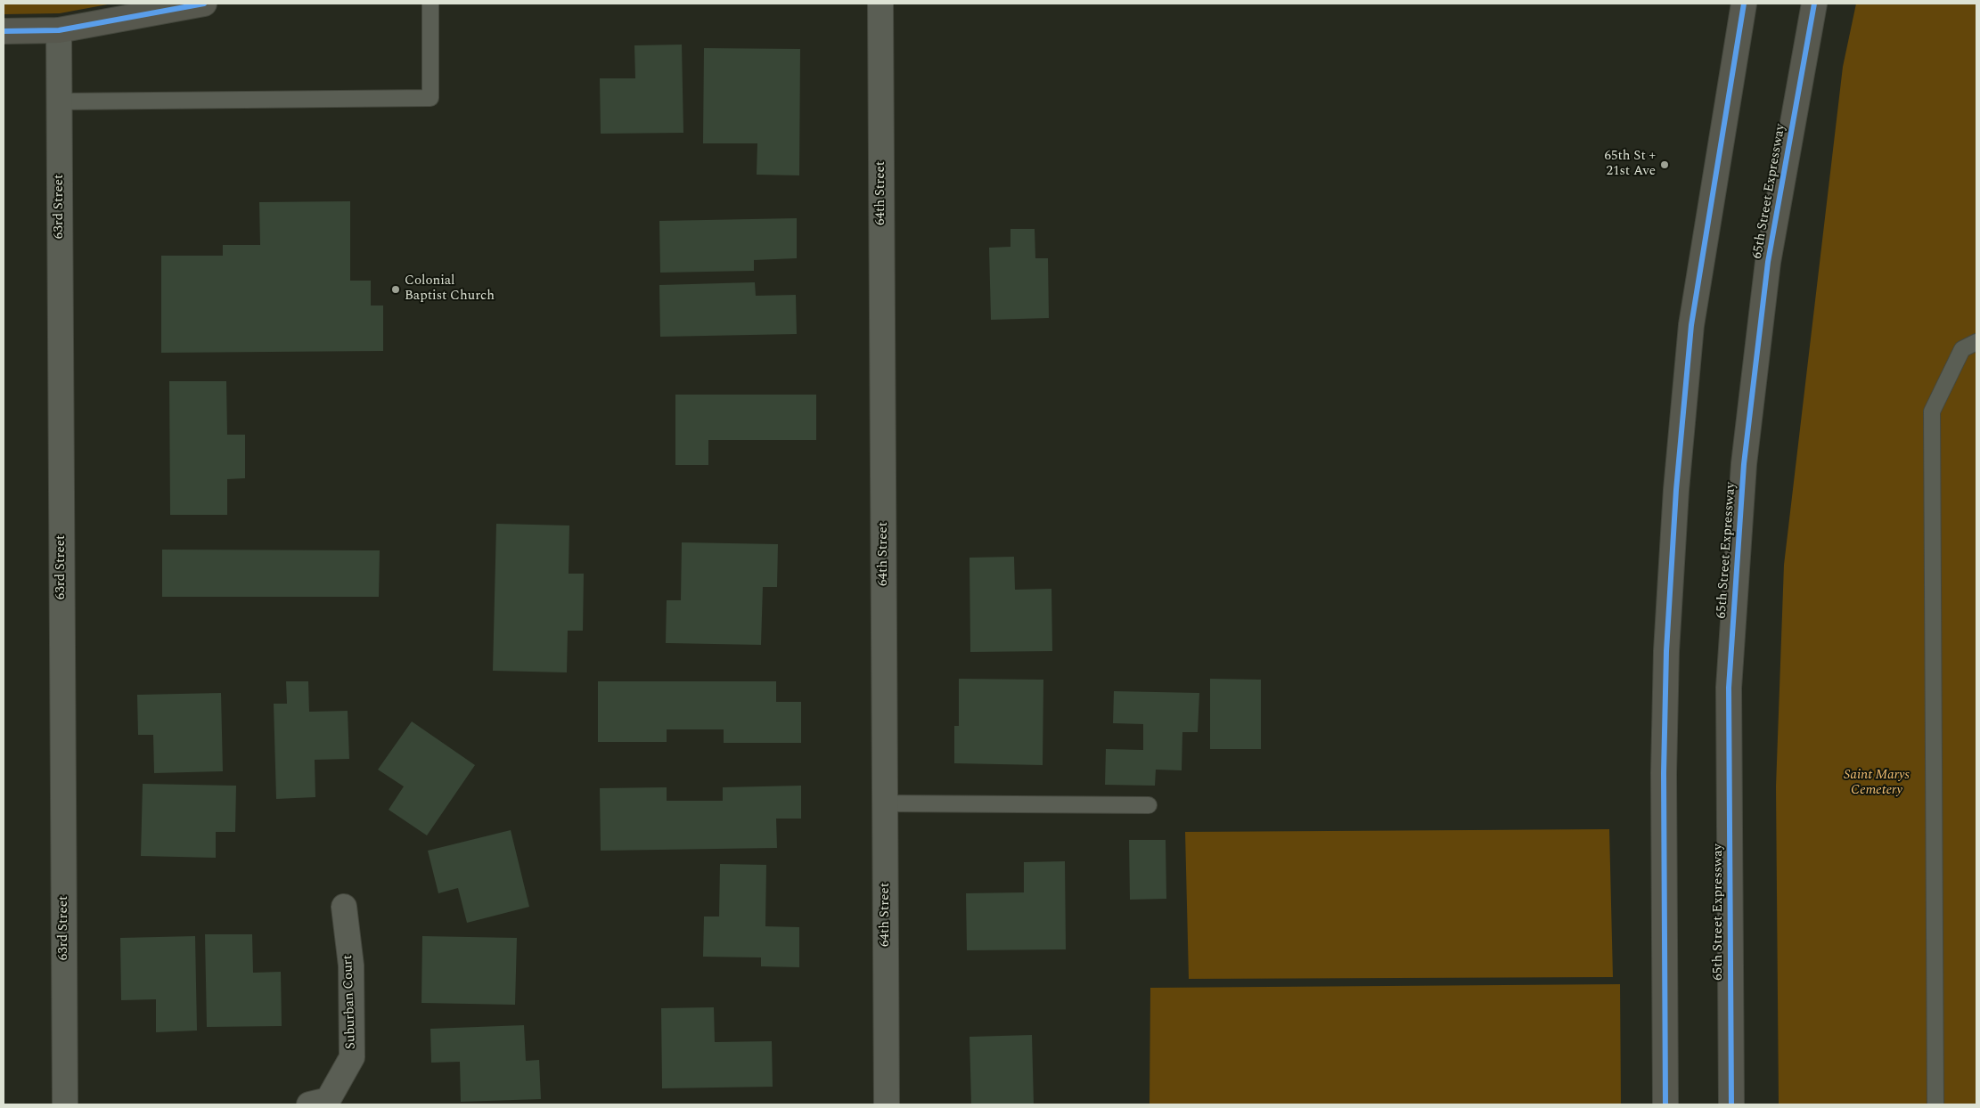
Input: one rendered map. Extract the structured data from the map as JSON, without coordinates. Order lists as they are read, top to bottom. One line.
{"streets":{"main road":["65th Street Expressway"],"street":["64th Street","63rd Street","Suburban Court"]},"parks":["Saint Marys Cemetery"],"places":["65th St + 21st Ave","Colonial Baptist Church"]}
